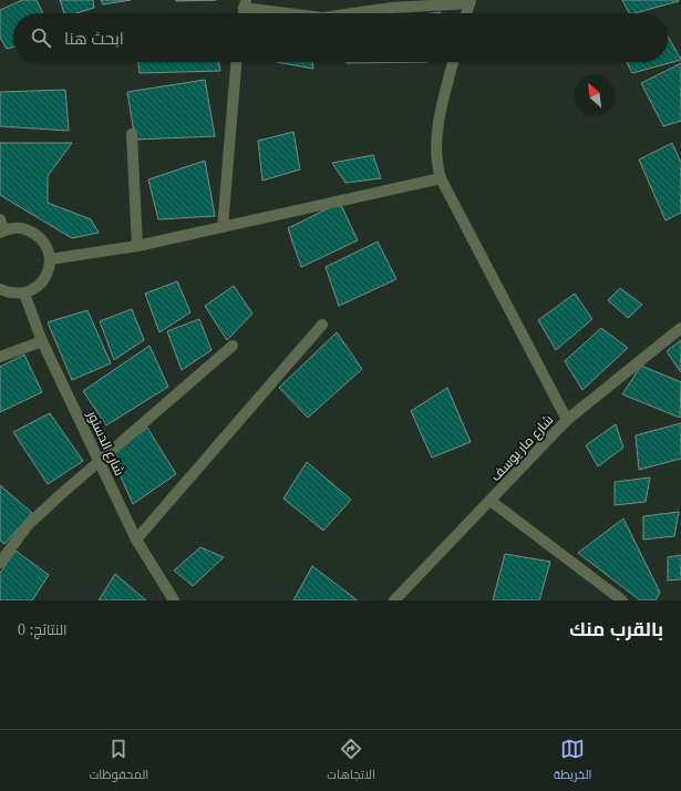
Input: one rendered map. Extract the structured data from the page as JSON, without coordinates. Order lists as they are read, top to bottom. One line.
{"streets":{"street":["شارع الدستور","شارع مار يوسف"]},"north":"top left","page":{"search":"ابحث هنا","heading":["بالقرب منك","النتائج: 0"],"nav":["الخريطة","الاتجاهات","المحفوظات"]}}
